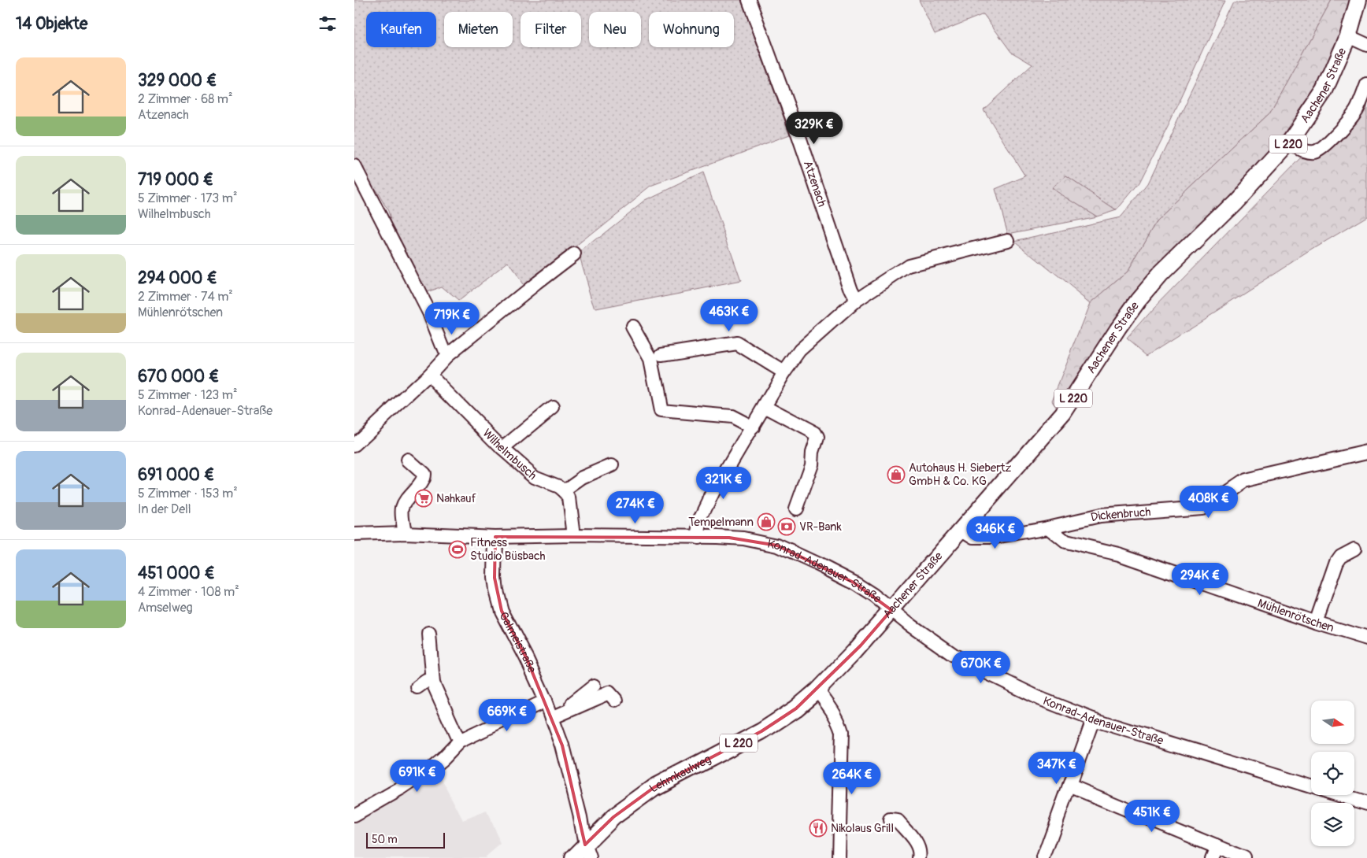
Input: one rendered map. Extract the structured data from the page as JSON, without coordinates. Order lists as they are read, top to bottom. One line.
{"streets":{"main road":["Aachener Straße","L 220","Lehmkaulweg"],"street":["Atzenach","Wilhelmbusch","Dickenbruch","Konrad-Adenauer-Straße","Mühlenrötschen","Galmeistraße"]},"crossings":[["Aachener Straße","Dickenbruch"],["Aachener Straße","Konrad-Adenauer-Straße"],["Aachener Straße","Lehmkaulweg"],["Dickenbruch","Mühlenrötschen"],["Konrad-Adenauer-Straße","Galmeistraße"],["Galmeistraße","Lehmkaulweg"]],"places":{"shop":["Autohaus H. Siebertz GmbH & Co. KG","Tempelmann"],"supermarket":["Nahkauf"],"bank":["VR-Bank"],"sports":["Fitness Studio Büsbach"],"restaurant":["Nikolaus Grill"]},"scale_bar":"50 m","north":"right","page":{"heading":"14 Objekte","chip":["Kaufen","Mieten","Filter","Neu","Wohnung"],"list":[{"name":"329 000 €","note":"2 Zimmer · 68 m² · Atzenach"},{"name":"719 000 €","note":"5 Zimmer · 173 m² · Wilhelmbusch"},{"name":"294 000 €","note":"2 Zimmer · 74 m² · Mühlenrötschen"},{"name":"670 000 €","note":"5 Zimmer · 123 m² · Konrad-Adenauer-Straße"},{"name":"691 000 €","note":"5 Zimmer · 153 m² · In der Dell"},{"name":"451 000 €","note":"4 Zimmer · 108 m² · Amselweg"}],"price":["329K €","463K €","719K €","321K €","408K €","274K €","346K €","294K €","670K €","669K €","347K €","691K €","264K €","451K €"],"scale":"50 m"}}
